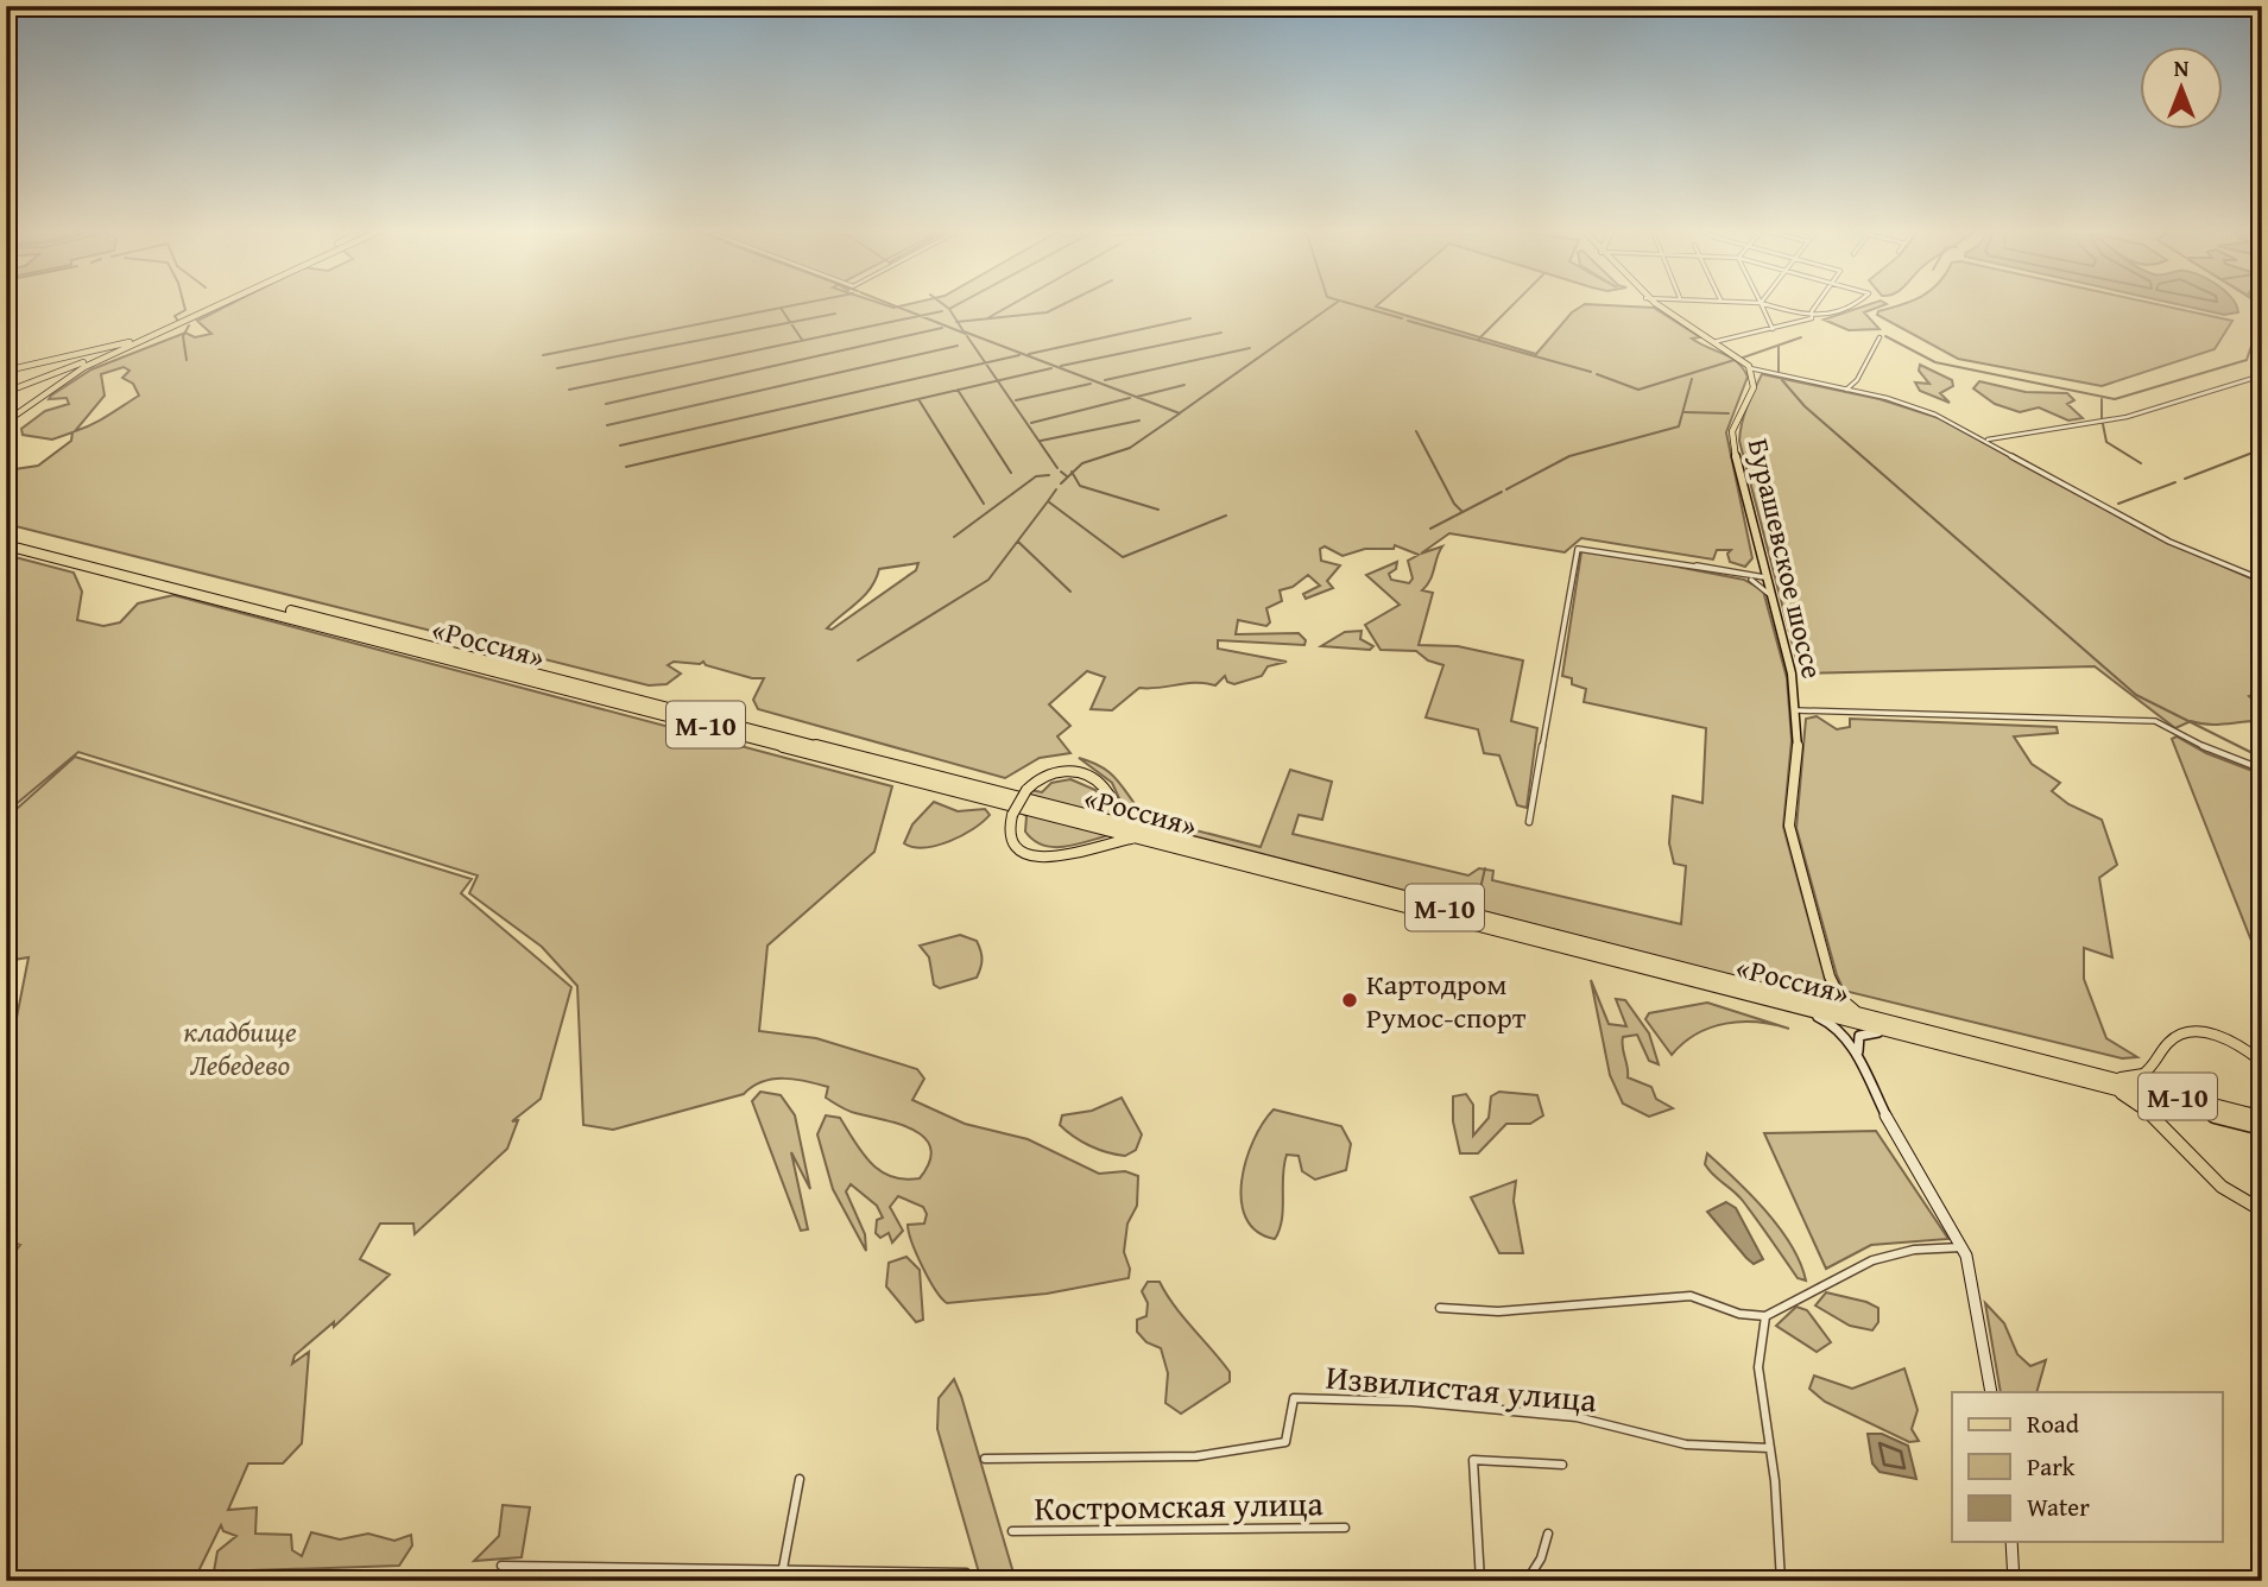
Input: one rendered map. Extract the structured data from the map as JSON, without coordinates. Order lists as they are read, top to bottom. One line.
{"streets":{"highway":["«Россия»","М-10"],"main road":["Бурашевское шоссе"],"street":["Извилистая улица","Костромская улица"]},"crossings":[["Бурашевское шоссе","«Россия»"]],"parks":["кладбище Лебедево"],"places":["Картодром Румос-спорт"],"legend":["Road","Park","Water"],"north":"top"}
